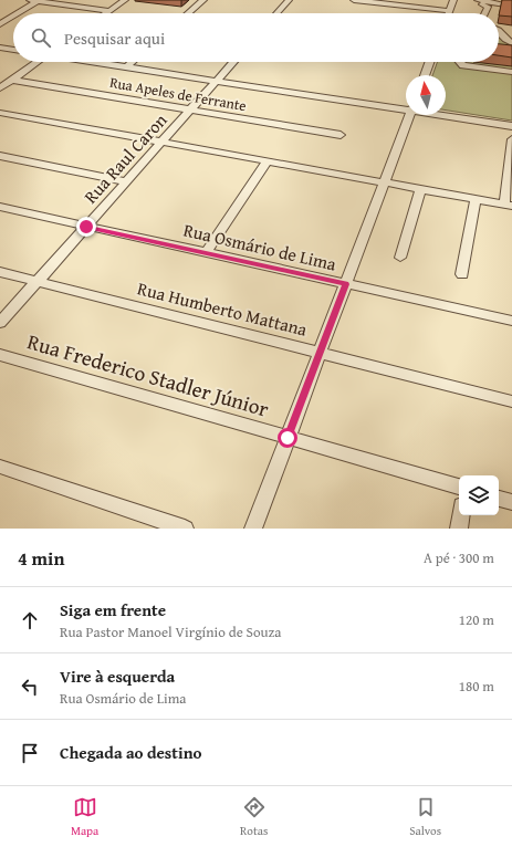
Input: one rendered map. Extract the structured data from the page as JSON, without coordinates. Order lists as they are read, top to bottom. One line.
{"streets":{"street":["Rua Apeles de Ferrante","Rua Raul Caron","Rua Osmário de Lima","Rua Humberto Mattana","Rua Frederico Stadler Júnior"]},"crossings":[["Rua Apeles de Ferrante","Rua Raul Caron"],["Rua Raul Caron","Rua Osmário de Lima"],["Rua Raul Caron","Rua Humberto Mattana"]],"north":"top","page":{"search":"Pesquisar aqui","heading":["4 min","A pé · 300 m"],"list":[["Siga em frente","Rua Pastor Manoel Virgínio de Souza","120 m"],["Vire à esquerda","Rua Osmário de Lima","180 m"],"Chegada ao destino"],"nav":["Mapa","Rotas","Salvos"]}}
